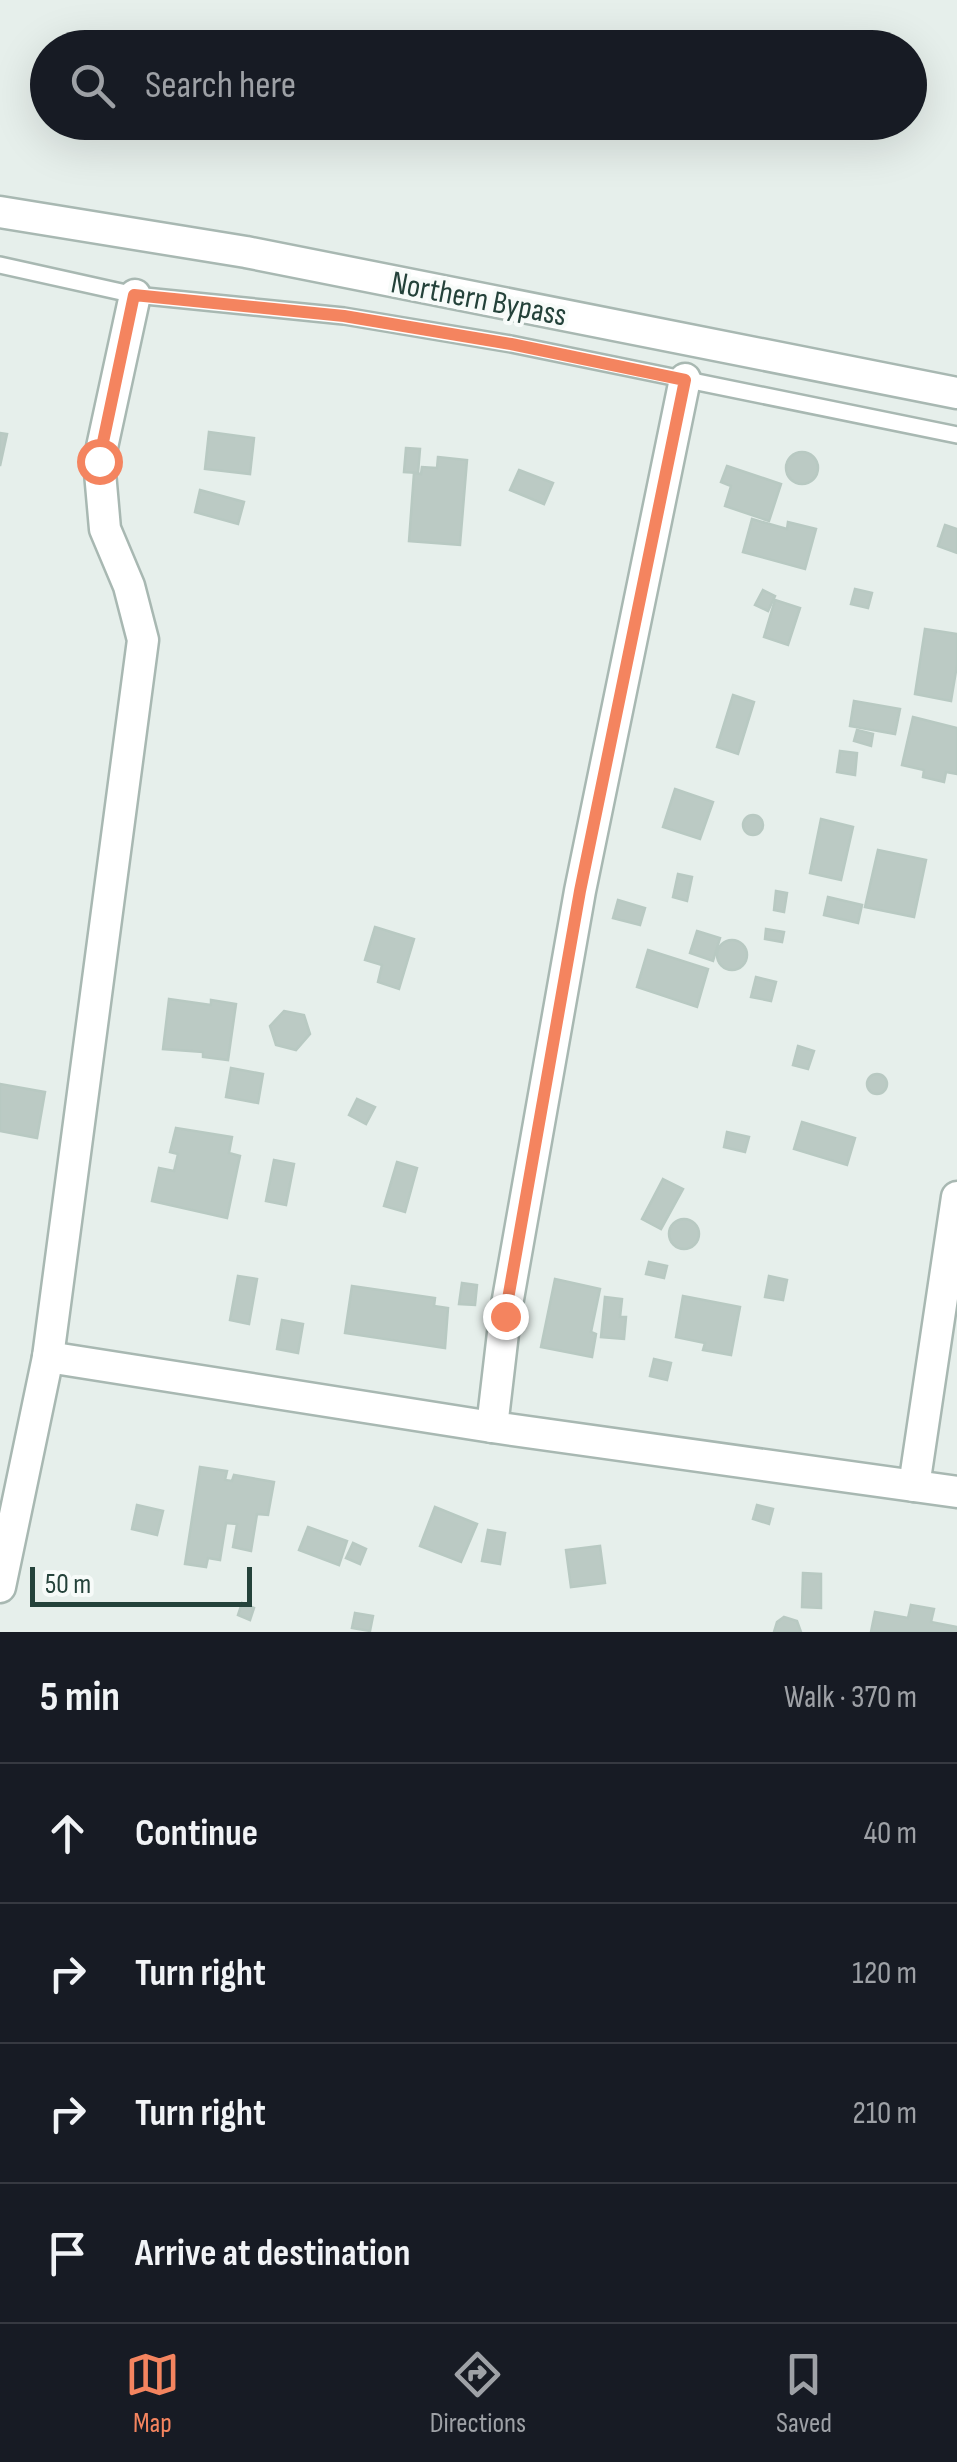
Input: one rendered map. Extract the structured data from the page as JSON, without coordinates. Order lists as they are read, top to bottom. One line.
{"streets":{"street":["Northern Bypass"]},"scale_bar":"50 m","page":{"search":"Search here","scale":"50 m","heading":["5 min","Walk · 370 m"],"list":[["Continue","40 m"],["Turn right","120 m"],["Turn right","210 m"],"Arrive at destination"],"nav":["Map","Directions","Saved"]}}
